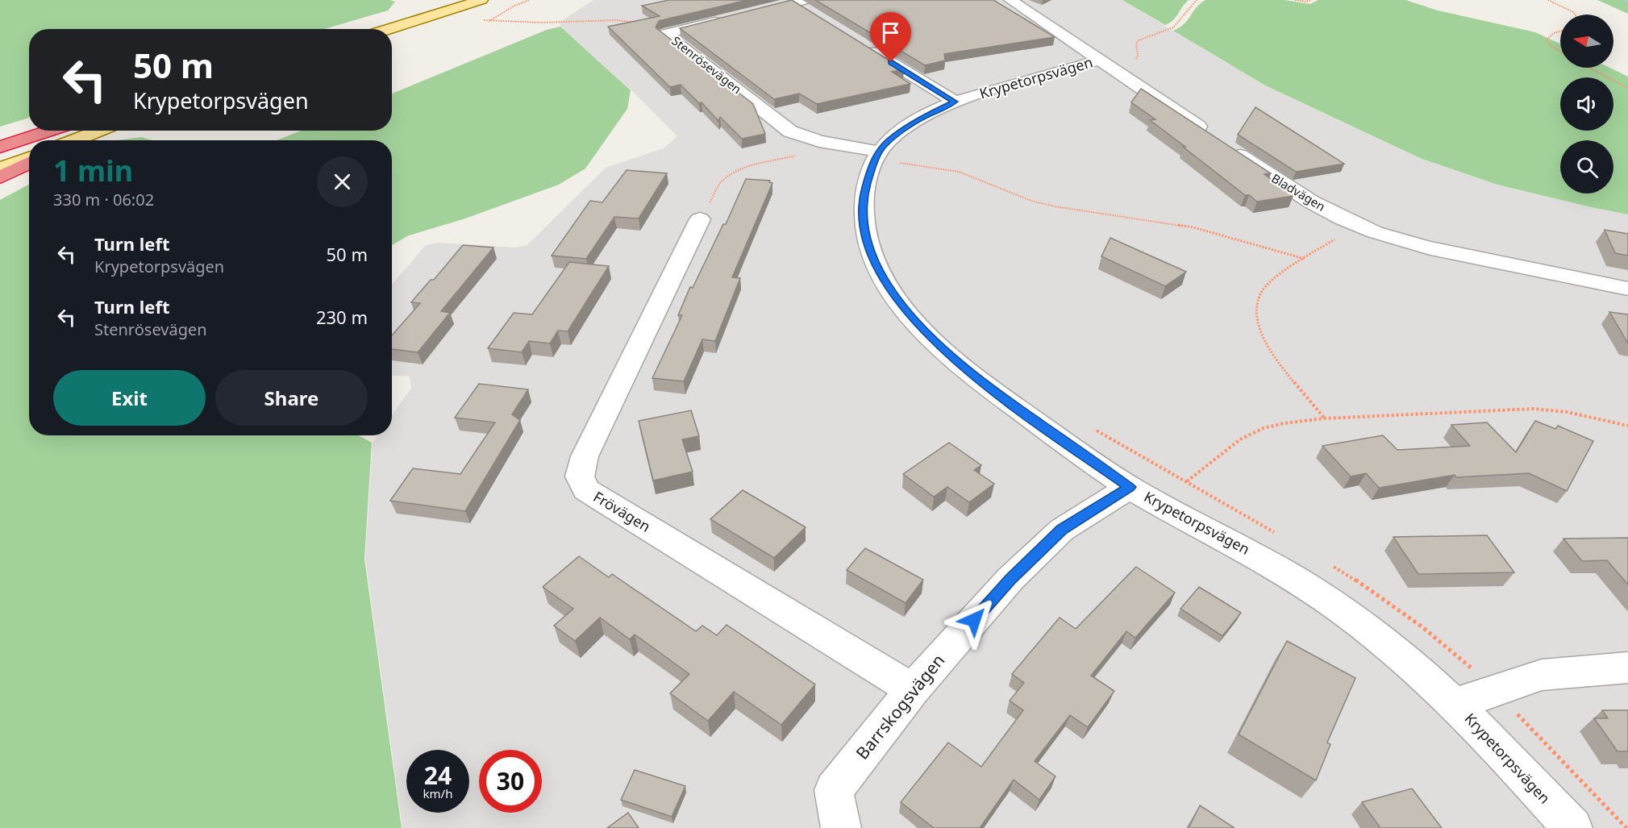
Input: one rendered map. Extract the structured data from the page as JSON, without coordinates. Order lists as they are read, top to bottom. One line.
{"streets":{"street":["Stenrösevägen","Krypetorpsvägen","Bladvägen","Frövägen","Barrskogsvägen"]},"crossings":[["Stenrösevägen","Krypetorpsvägen"],["Krypetorpsvägen","Bladvägen"],["Krypetorpsvägen","Barrskogsvägen"],["Frövägen","Barrskogsvägen"]],"north":"left","page":{"turn":["50 m","Krypetorpsvägen"],"heading":["1 min","330 m · 06:02"],"list":[{"name":"Turn left","note":"Krypetorpsvägen","value":"50 m"},{"name":"Turn left","note":"Stenrösevägen","value":"230 m"}],"buttons":["Exit","Share"],"speed":"24 km/h","limit":"30"}}
